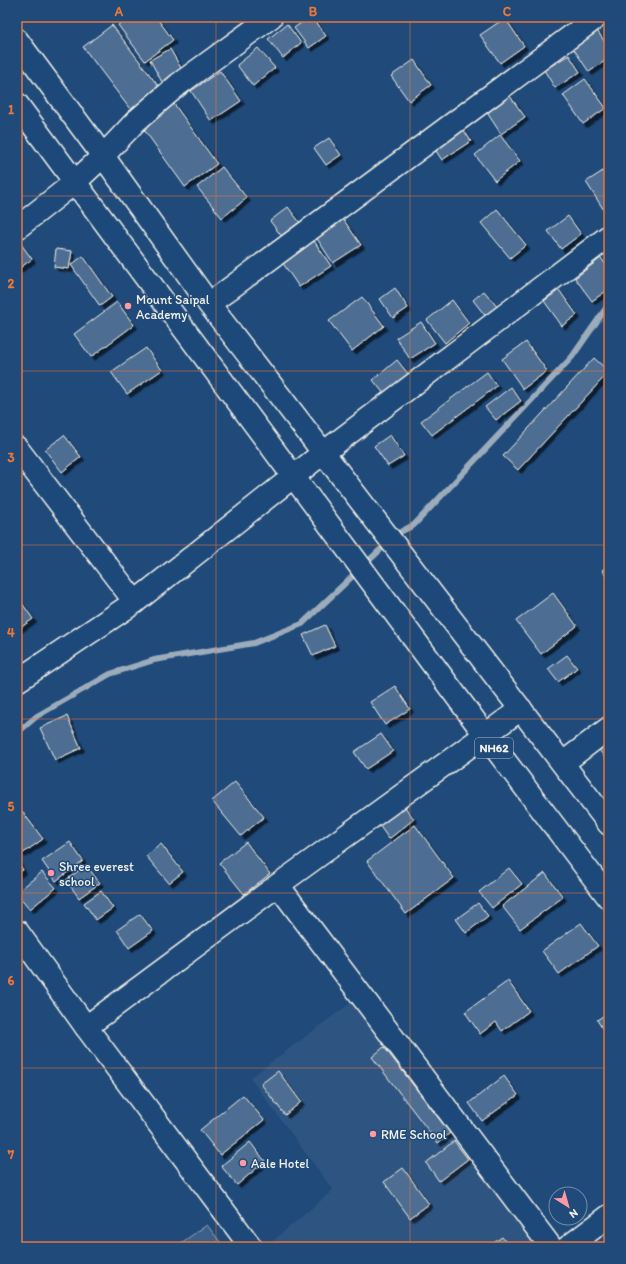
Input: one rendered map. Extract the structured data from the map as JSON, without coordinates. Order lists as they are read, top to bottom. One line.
{"streets":{"street":["NH62"]},"places":["Mount Saipal Academy","Shree everest school","RME School","Aale Hotel"],"north":"bottom right","grid":{"columns":["A","B","C"],"rows":["1","2","3","4","5","6","7"]}}
